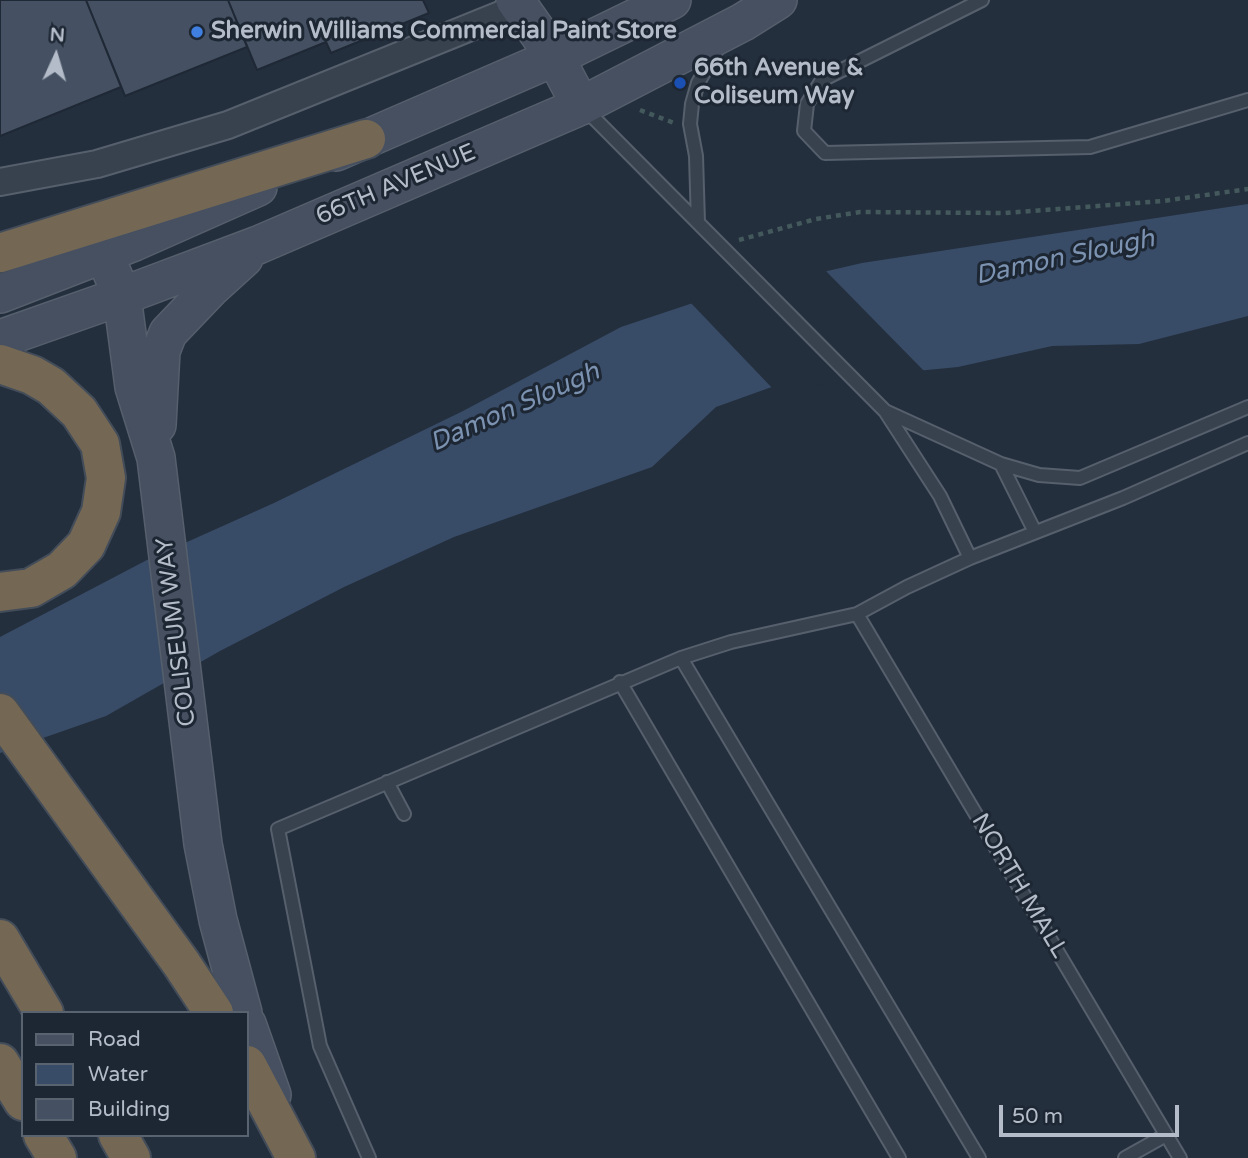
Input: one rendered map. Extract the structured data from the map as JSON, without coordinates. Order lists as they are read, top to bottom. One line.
{"streets":{"street":["66TH AVENUE","COLISEUM WAY"],"lane":["NORTH MALL"]},"crossings":[["66TH AVENUE","COLISEUM WAY"]],"water":["Damon Slough"],"places":["Sherwin Williams Commercial Paint Store","66th Avenue & Coliseum Way"],"legend":["Road","Water","Building"],"scale_bar":"50 m","north":"top"}
